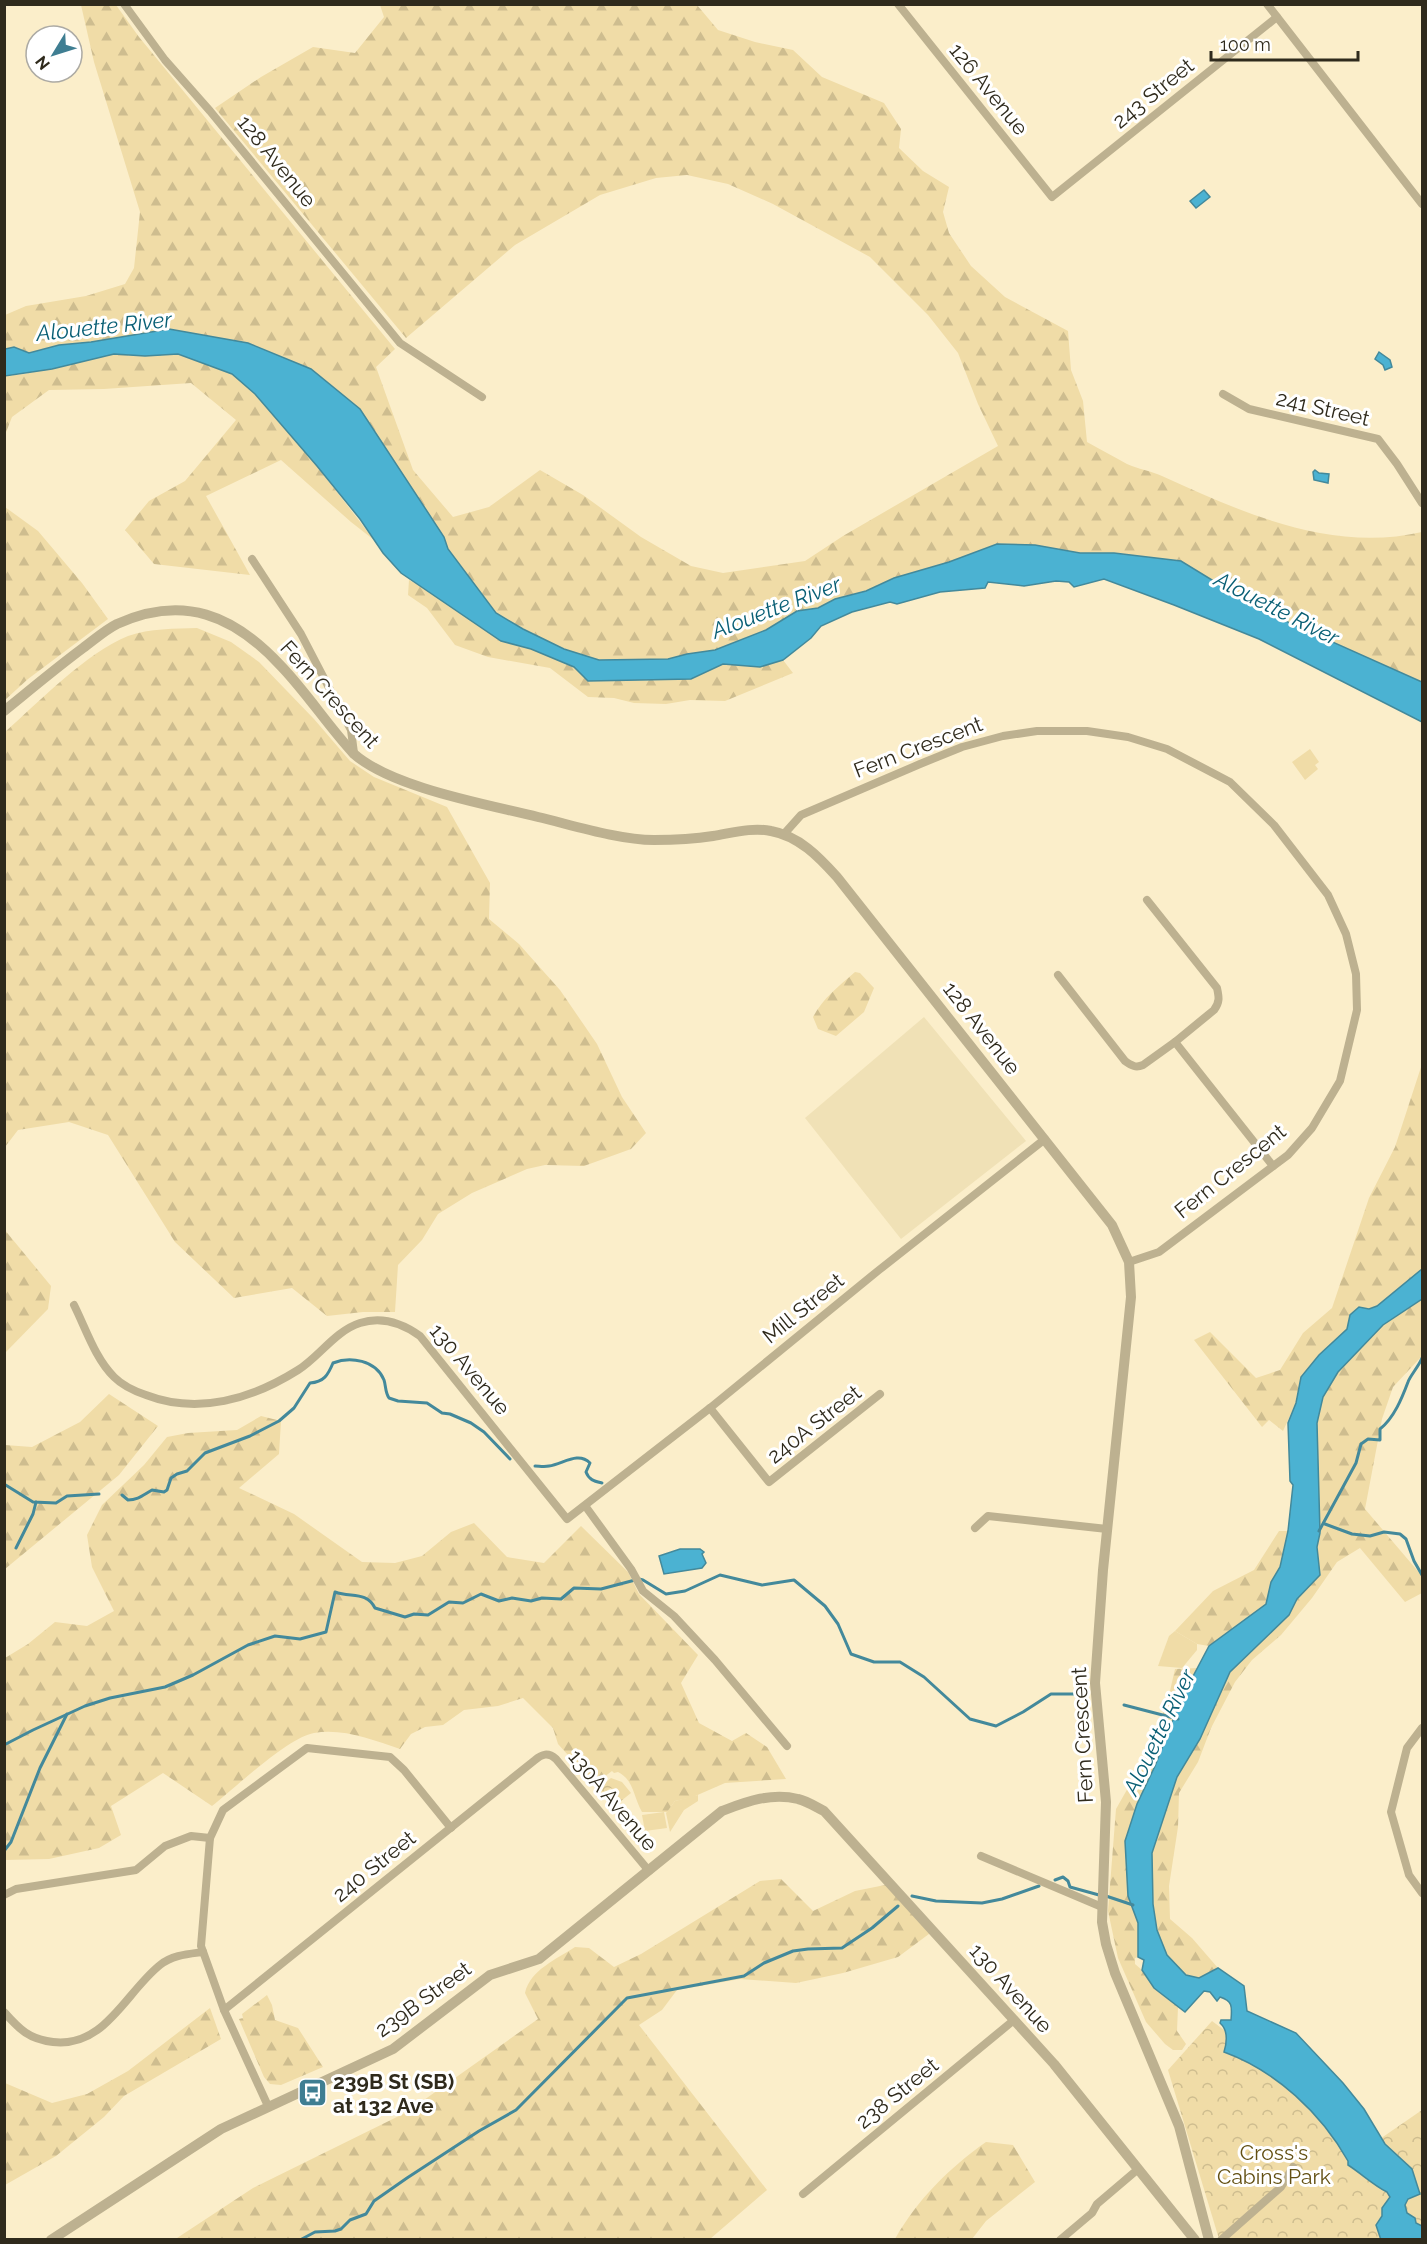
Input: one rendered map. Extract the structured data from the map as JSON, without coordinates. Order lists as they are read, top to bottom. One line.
{"streets":{"street":["126 Avenue","243 Street","128 Avenue","241 Street","Fern Crescent","Mill Street","130 Avenue","240A Street","130A Avenue","240 Street","239B Street","238 Street"]},"crossings":[["126 Avenue","243 Street"],["128 Avenue","Fern Crescent"],["128 Avenue","Mill Street"],["Mill Street","130 Avenue"],["Mill Street","240A Street"],["130 Avenue","239B Street"],["130 Avenue","238 Street"],["130A Avenue","240 Street"],["130A Avenue","239B Street"]],"water":["Alouette River"],"parks":["Cross's Cabins Park"],"places":{"bus stop":["239B St (SB) at 132 Ave"]},"scale_bar":"100 m","north":"bottom left"}
